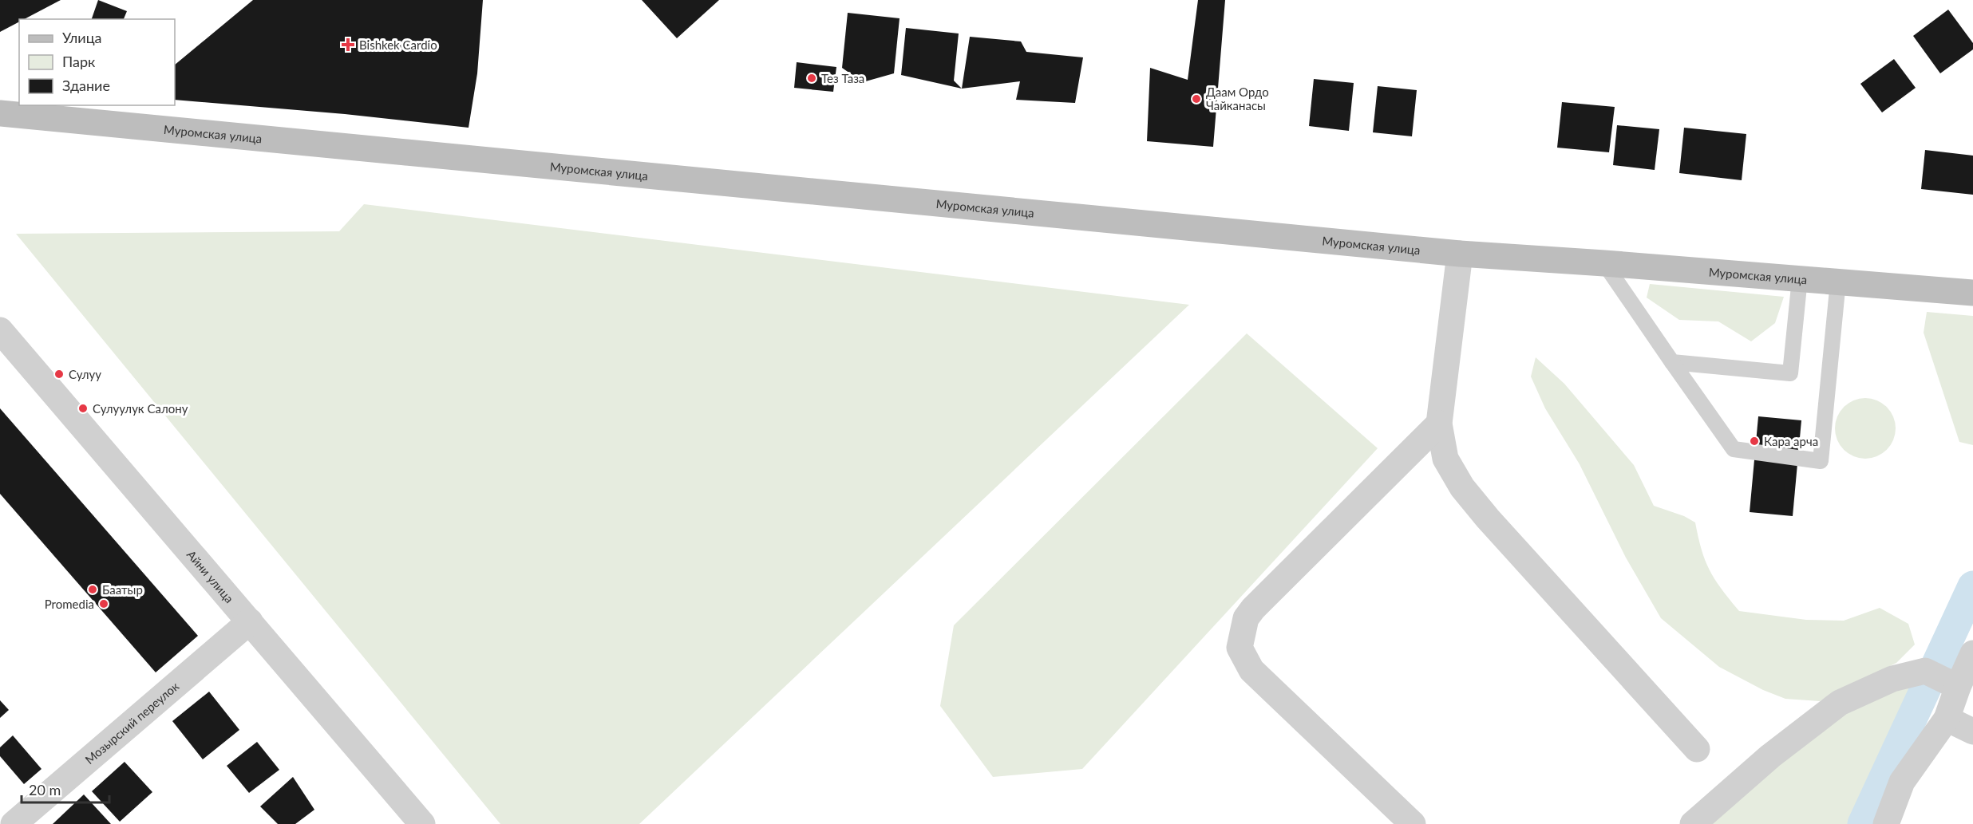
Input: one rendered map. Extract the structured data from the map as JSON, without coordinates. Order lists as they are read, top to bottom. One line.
{"streets":{"main road":["Муромская улица"],"street":["Айни улица","Мозырский переулок"]},"crossings":[["Айни улица","Мозырский переулок"]],"places":{"health":["Bishkek Cardio"],"other":["Тез Таза","Даам Ордо Чайканасы","Сулуу","Сулуулук Салону","Кара арча","Баатыр","Promedia"]},"legend":["Улица","Парк","Здание"],"scale_bar":"20 m"}
